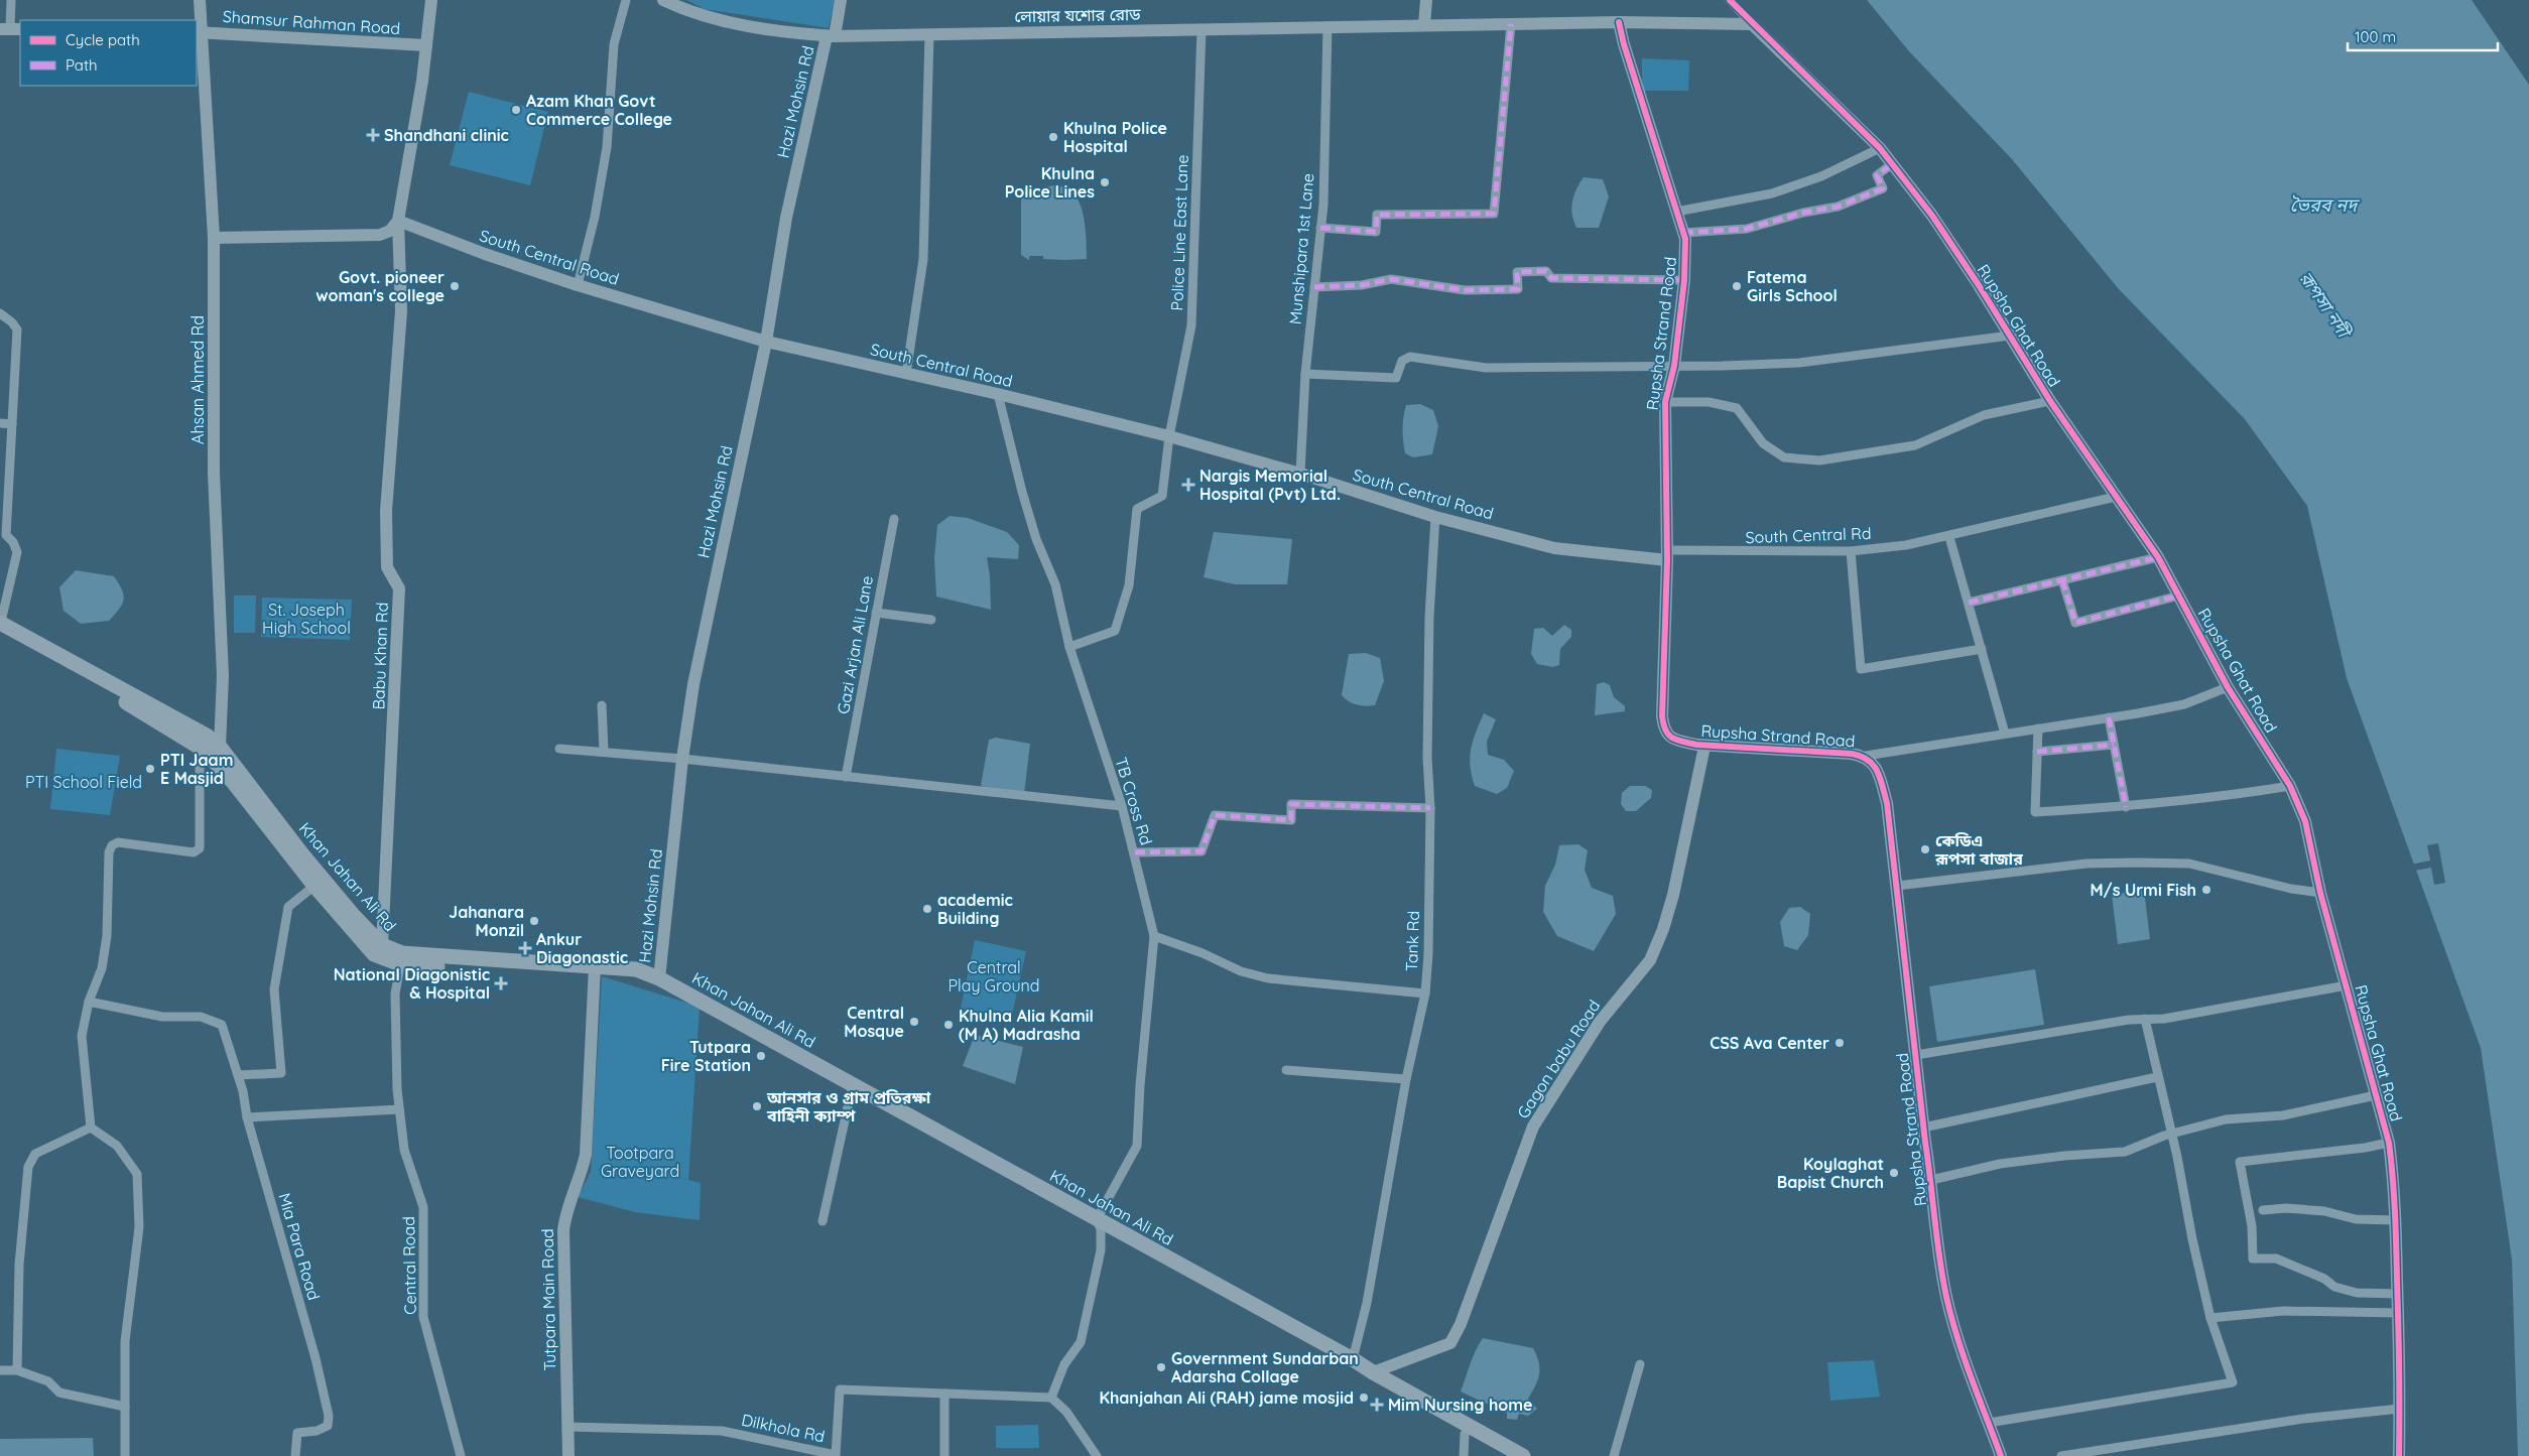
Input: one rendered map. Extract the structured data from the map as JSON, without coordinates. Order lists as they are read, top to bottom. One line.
{"streets":{"highway":["Khan Jahan Ali Rd"],"street":["লোয়ার যশোর রোড","Shamsur Rahman Road","Hazi Mohsin Rd","Police Line East Lane","Munshipara 1st Lane","South Central Road","Rupsha Ghat Road","Rupsha Strand Road","Ahsan Ahmed Rd","South Central Rd","Gazi Arjan Ali Lane","Babu Khan Rd","TB Cross Rd","Tank Rd","Gagon babu Road","Mia Para Road","Central Road","Tutpara Main Road","Dilkhola Rd"]},"crossings":[["লোয়ার যশোর রোড","Hazi Mohsin Rd"],["লোয়ার যশোর রোড","Police Line East Lane"],["লোয়ার যশোর রোড","Munshipara 1st Lane"],["লোয়ার যশোর রোড","Rupsha Ghat Road"],["লোয়ার যশোর রোড","Rupsha Strand Road"],["Shamsur Rahman Road","Ahsan Ahmed Rd"],["Shamsur Rahman Road","Babu Khan Rd"],["Hazi Mohsin Rd","South Central Road"],["Hazi Mohsin Rd","Khan Jahan Ali Rd"],["Police Line East Lane","South Central Road"],["Police Line East Lane","TB Cross Rd"],["Munshipara 1st Lane","South Central Road"],["South Central Road","Rupsha Strand Road"],["South Central Road","South Central Rd"],["South Central Road","Babu Khan Rd"],["South Central Road","TB Cross Rd"],["South Central Road","Tank Rd"],["Rupsha Ghat Road","South Central Rd"],["Rupsha Strand Road","South Central Rd"],["Rupsha Strand Road","Gagon babu Road"],["Ahsan Ahmed Rd","Khan Jahan Ali Rd"],["Babu Khan Rd","Khan Jahan Ali Rd"],["TB Cross Rd","Khan Jahan Ali Rd"],["Khan Jahan Ali Rd","Tank Rd"],["Khan Jahan Ali Rd","Gagon babu Road"],["Khan Jahan Ali Rd","Central Road"],["Khan Jahan Ali Rd","Tutpara Main Road"],["Tutpara Main Road","Dilkhola Rd"]],"water":["ভৈরব নদ","রূপসা নদী"],"parks":["St. Joseph High School","PTI School Field","Central Play Ground","Tootpara Graveyard"],"places":{"other":["Azam Khan Govt Commerce College","Khulna Police Hospital","Khulna Police Lines","Govt. pioneer woman's college","Fatema Girls School","PTI Jaam E Masjid","কেডিএ রূপসা বাজার","M/s Urmi Fish","academic Building","Jahanara Monzil","Central Mosque","Khulna Alia Kamil (M A) Madrasha","CSS Ava Center","Tutpara Fire Station","আনসার ও গ্রাম প্রতিরক্ষা বাহিনী ক্যাম্প","Koylaghat Bapist Church","Government Sundarban Adarsha Collage","Khanjahan Ali (RAH) jame mosjid"],"health":["Shandhani clinic","Nargis Memorial Hospital (Pvt) Ltd.","Ankur Diagonastic","National Diagonistic & Hospital","Mim Nursing home"]},"legend":["Cycle path","Path"],"scale_bar":"100 m"}
